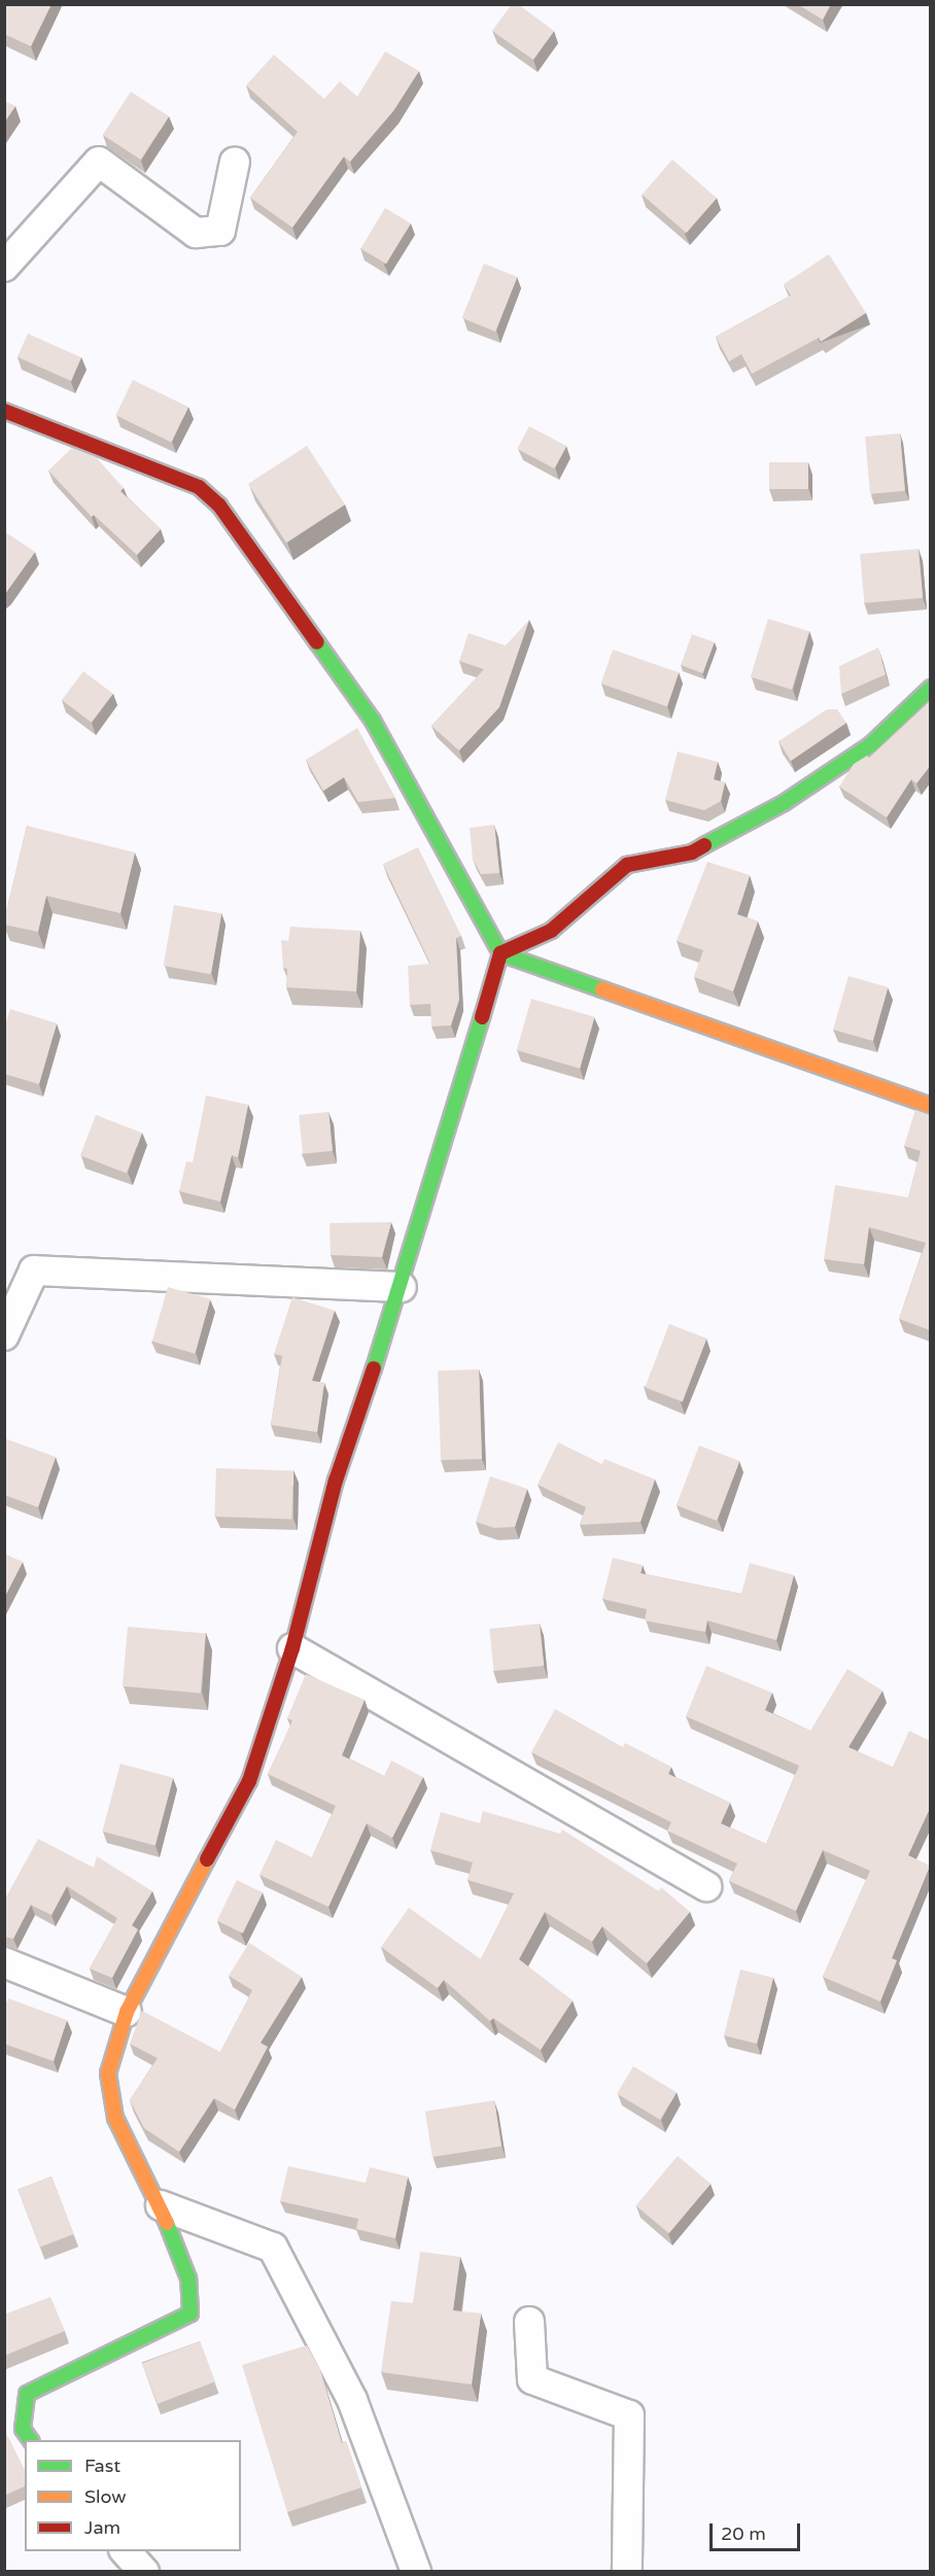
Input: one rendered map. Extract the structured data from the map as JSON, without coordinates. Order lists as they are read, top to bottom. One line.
{"legend":["Fast","Slow","Jam"],"scale_bar":"20 m"}
